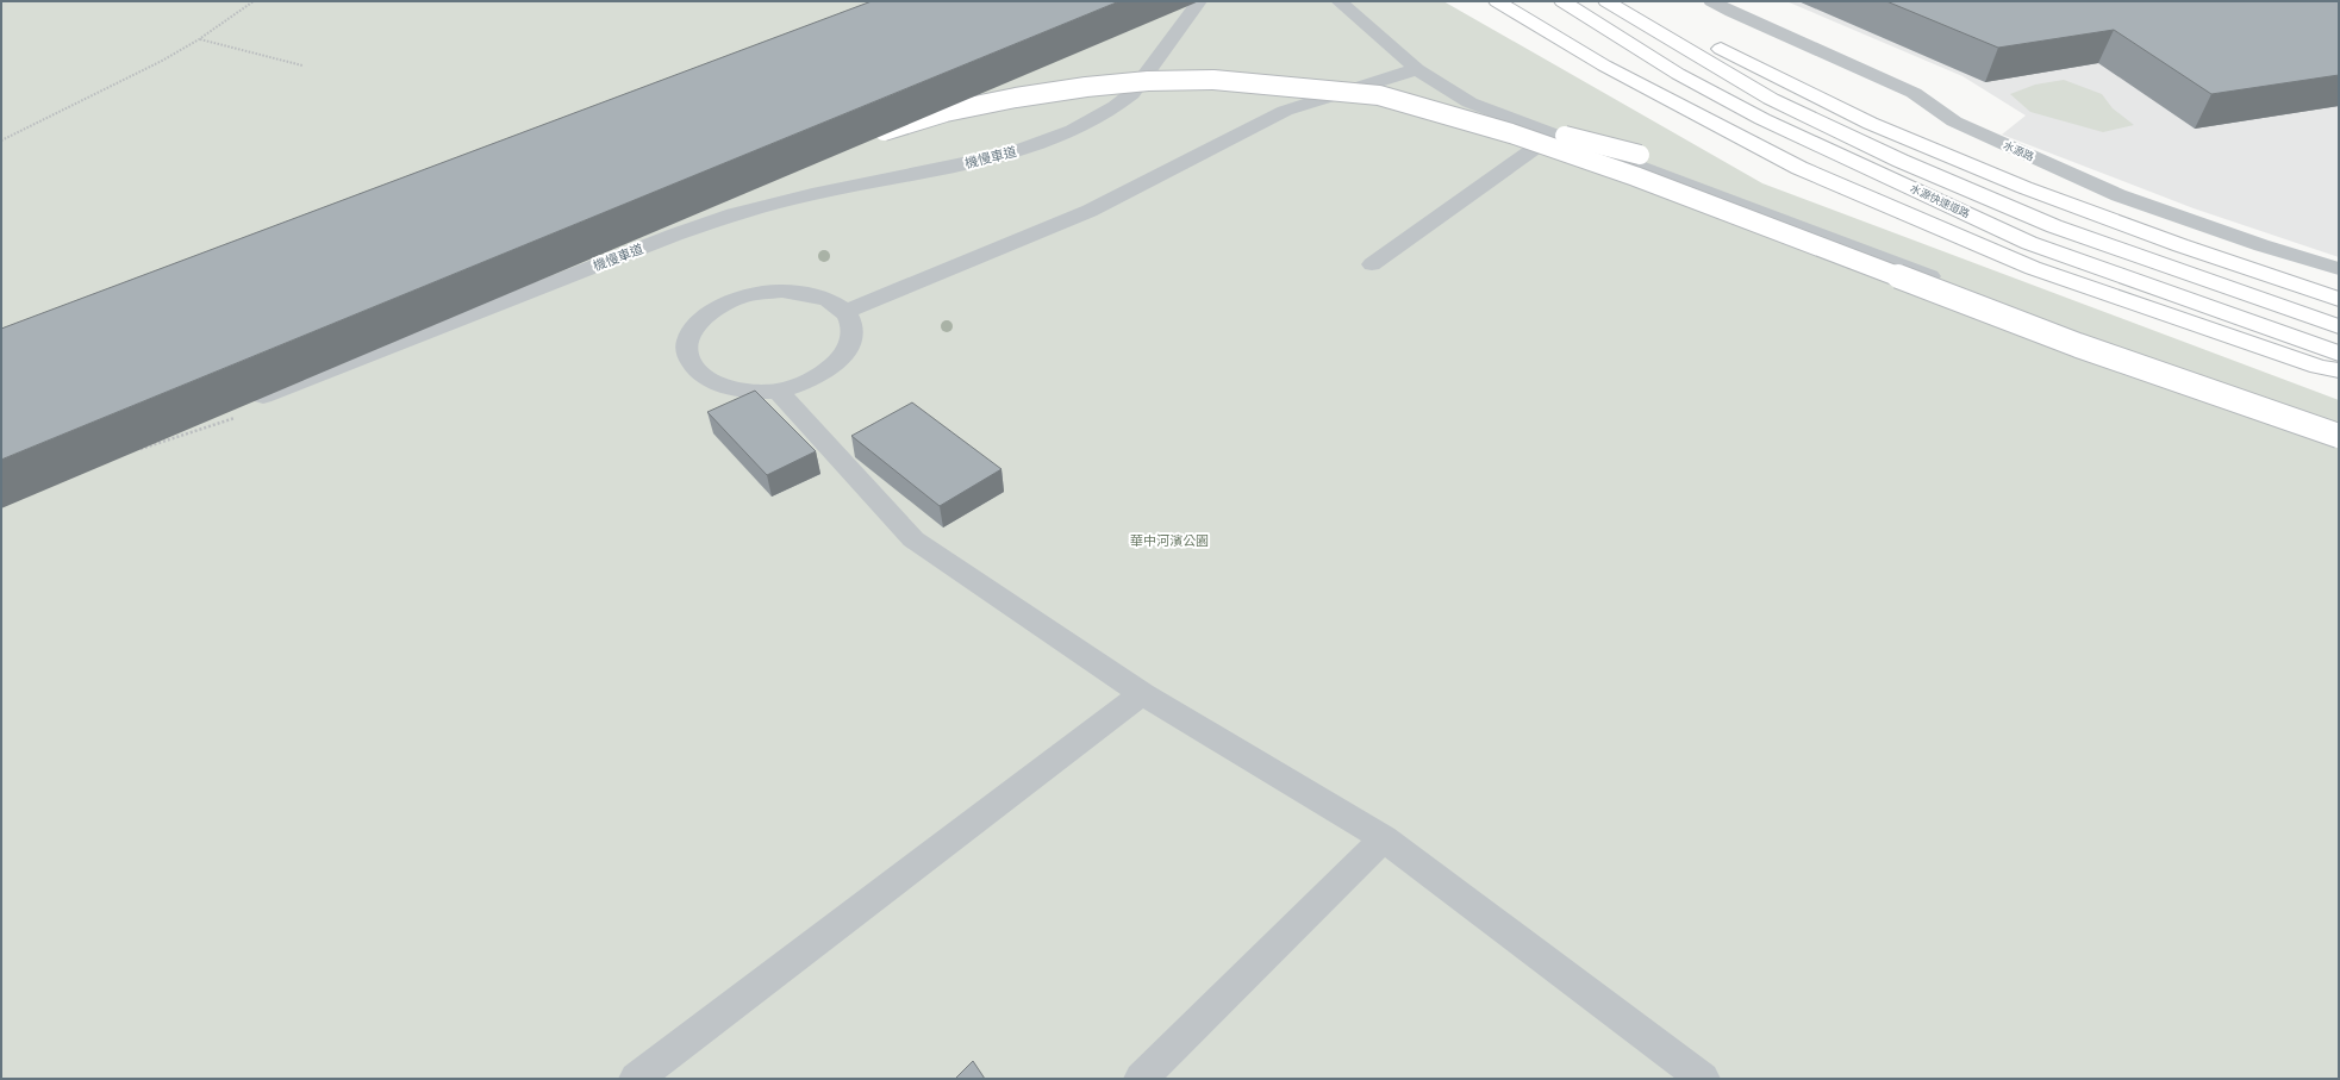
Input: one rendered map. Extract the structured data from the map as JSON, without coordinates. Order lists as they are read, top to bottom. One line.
{"streets":{"highway":["水源快速道路"],"lane":["水源路","機慢車道"]},"parks":["華中河濱公園"]}
